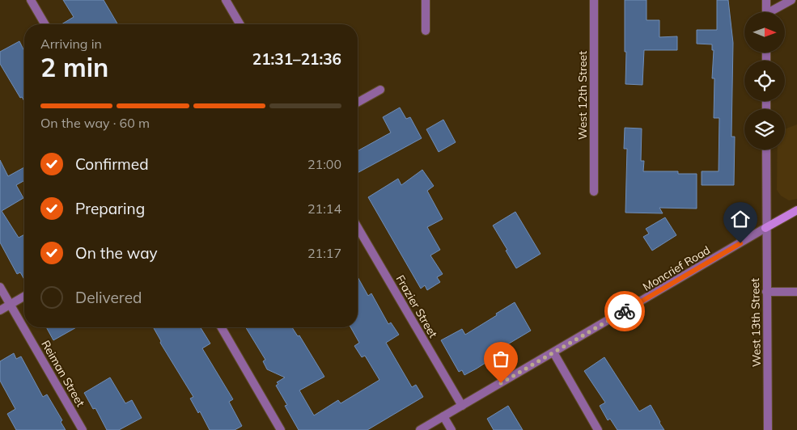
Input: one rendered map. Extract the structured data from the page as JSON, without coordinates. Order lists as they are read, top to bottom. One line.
{"streets":{"main road":["Moncrief Road"],"street":["West 12th Street","Frazier Street","West 13th Street","Reiman Street"]},"crossings":[["Moncrief Road","Frazier Street"],["Moncrief Road","West 13th Street"]],"north":"right","page":{"heading":["2 min","Arriving in","21:31–21:36"],"bar":"On the way · 60 m","list":[["Confirmed","21:00"],["Preparing","21:14"],["On the way","21:17"],"Delivered"]}}
